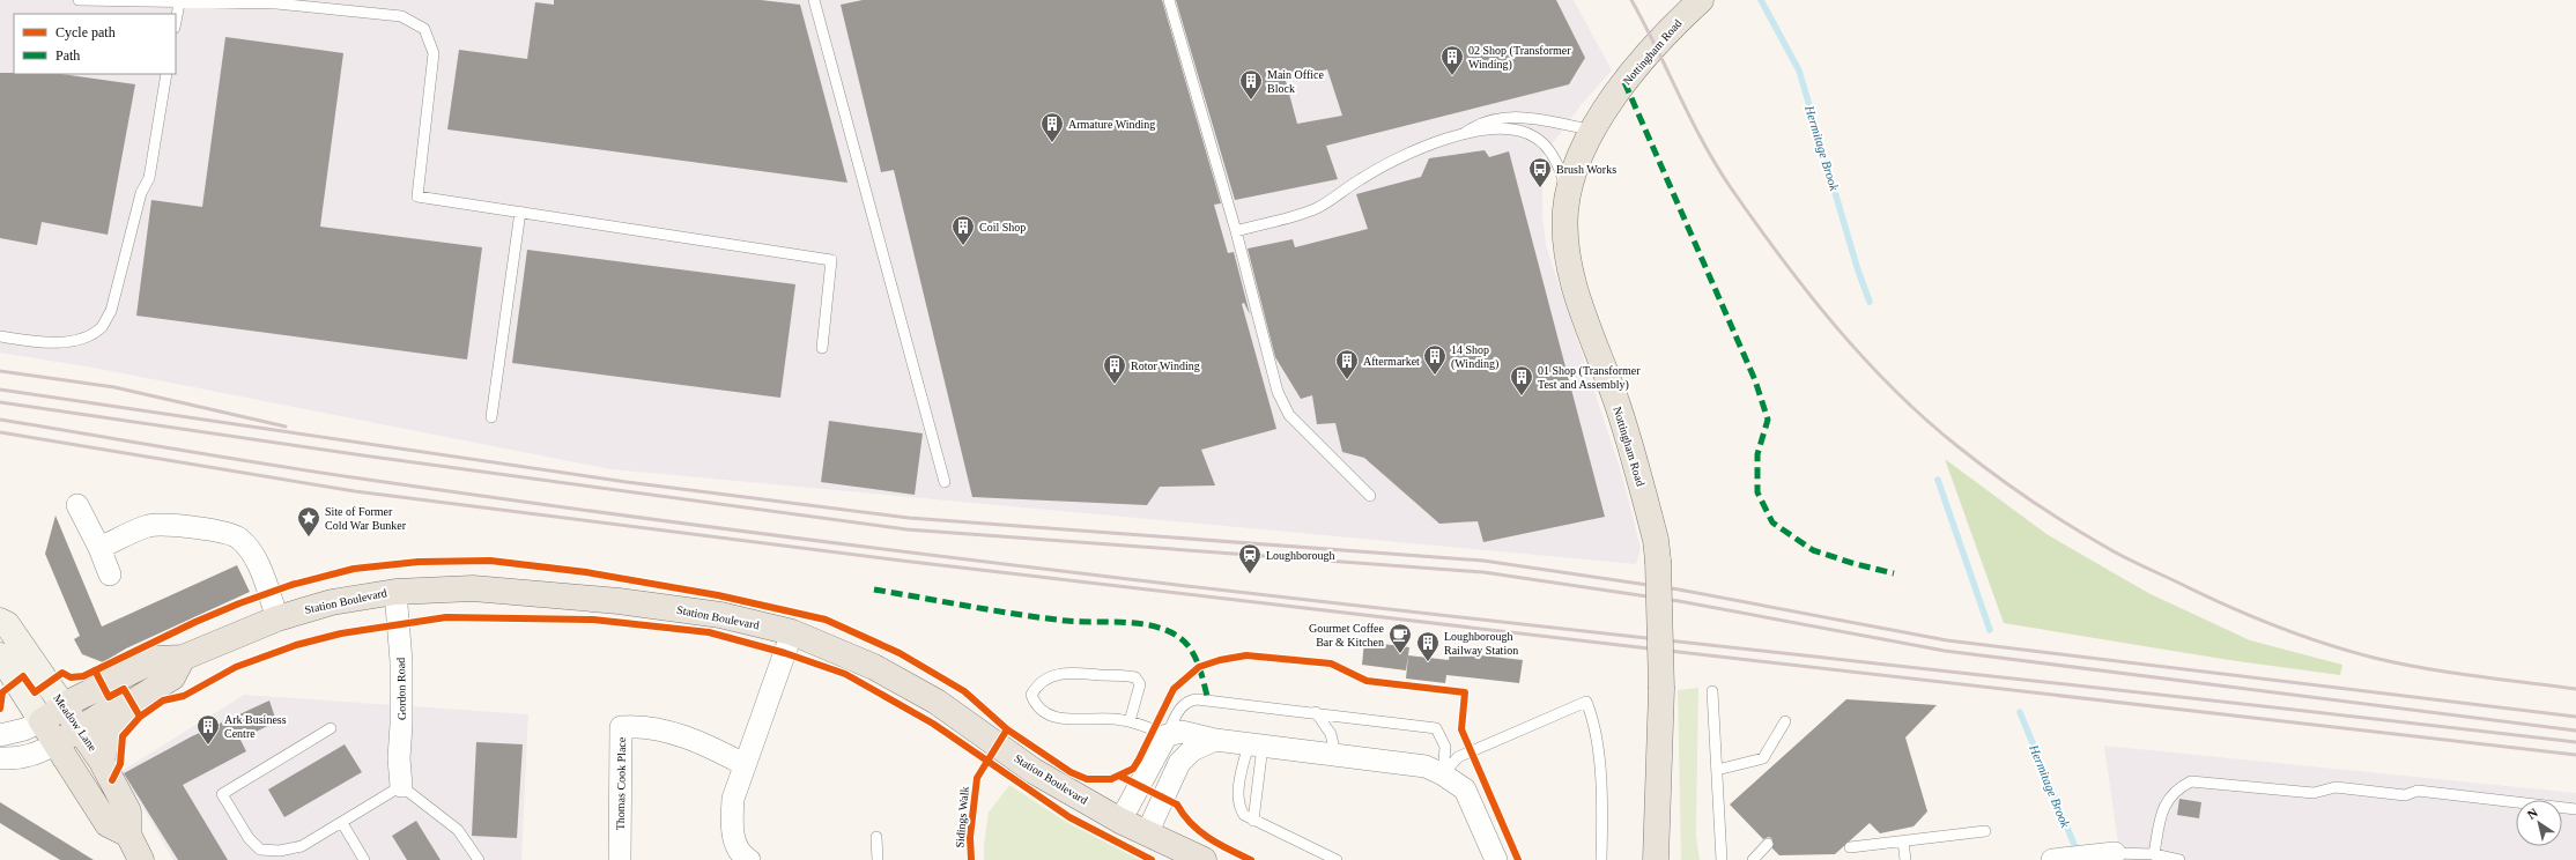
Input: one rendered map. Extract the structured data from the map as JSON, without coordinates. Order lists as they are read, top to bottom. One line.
{"streets":{"main road":["Nottingham Road","Station Boulevard","Meadow Lane"],"street":["Gordon Road","Thomas Cook Place"],"cycle path":["Sidings Walk"]},"crossings":[["Station Boulevard","Gordon Road"],["Station Boulevard","Meadow Lane"]],"water":["Hermitage Brook"],"places":{"building":["02 Shop (Transformer Winding)","Main Office Block","Armature Winding","Coil Shop","14 Shop (Winding)","Aftermarket","Rotor Winding","01 Shop (Transformer Test and Assembly)","Loughborough Railway Station","Ark Business Centre"],"bus stop":["Brush Works"],"place":["Site of Former Cold War Bunker"],"station":["Loughborough"],"cafe":["Gourmet Coffee Bar & Kitchen"]},"legend":["Cycle path","Path"],"north":"top left"}
